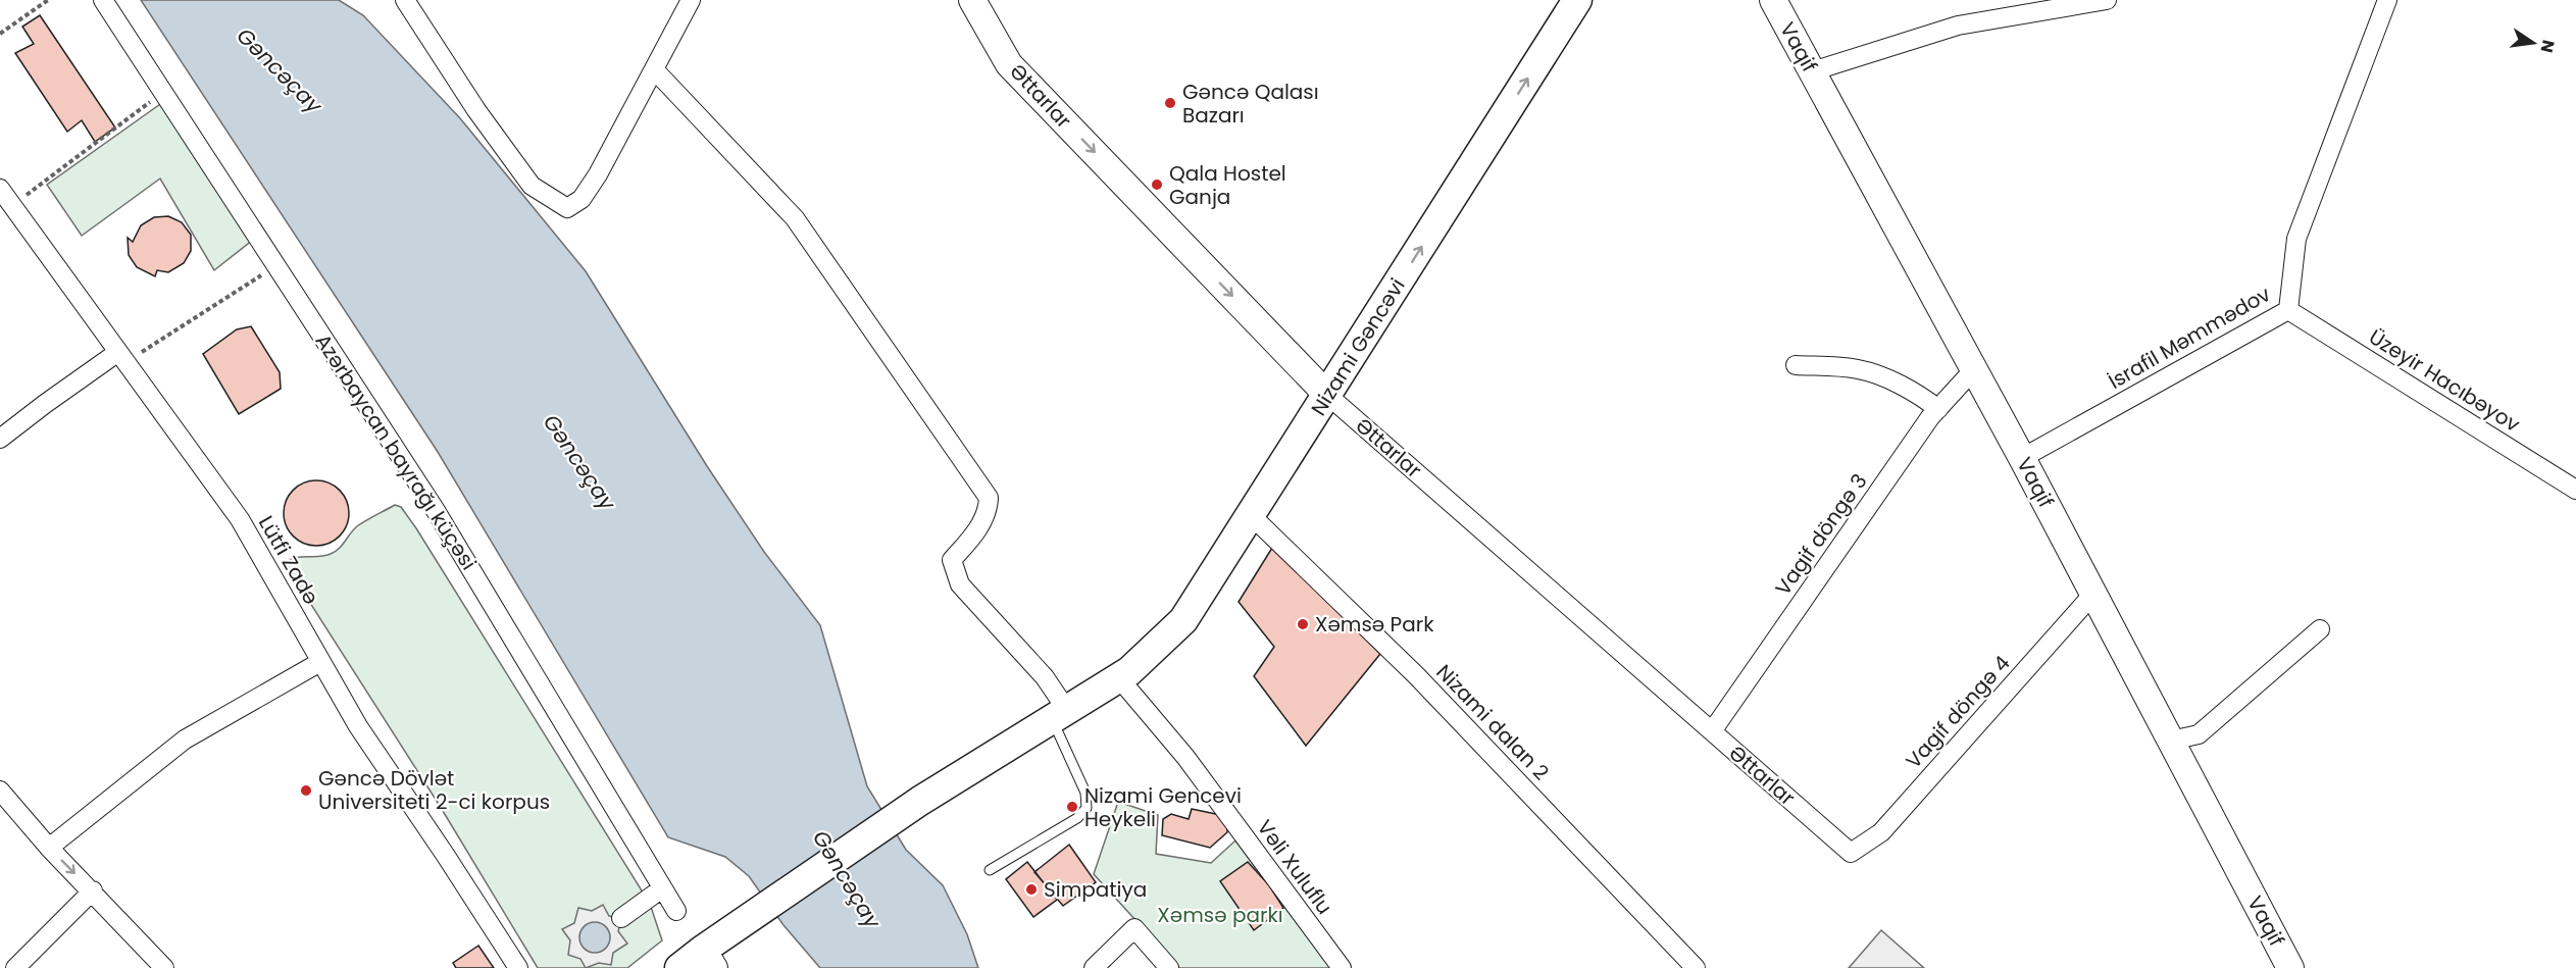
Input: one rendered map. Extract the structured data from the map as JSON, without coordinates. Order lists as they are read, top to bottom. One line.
{"streets":{"main road":["Nizami Gəncəvi"],"street":["Vaqif","Əttarlar","İsrafil Məmmədov","Üzeyir Hacıbəyov","Azərbaycan bayrağı küçəsi","Vagif döngə 3","Lütfi Zadə","Vagif döngə 4","Nizami dalan 2","Vəli Xuluflu"]},"crossings":[["Vaqif","İsrafil Məmmədov"],["Vaqif","Vagif döngə 3"],["Vaqif","Vagif döngə 4"],["Əttarlar","Nizami Gəncəvi"],["Əttarlar","Vagif döngə 3"],["Əttarlar","Vagif döngə 4"],["İsrafil Məmmədov","Üzeyir Hacıbəyov"],["Nizami Gəncəvi","Nizami dalan 2"],["Nizami Gəncəvi","Vəli Xuluflu"]],"one_way":["Əttarlar","Nizami Gəncəvi"],"water":["Gəncəçay"],"parks":["Xəmsə parkı"],"places":["Gəncə Qalası Bazarı","Qala Hostel Ganja","Xəmsə Park","Gəncə Dövlət Universiteti 2-ci korpus","Nizami Gencevi Heykeli","Simpatiya"],"north":"right"}
